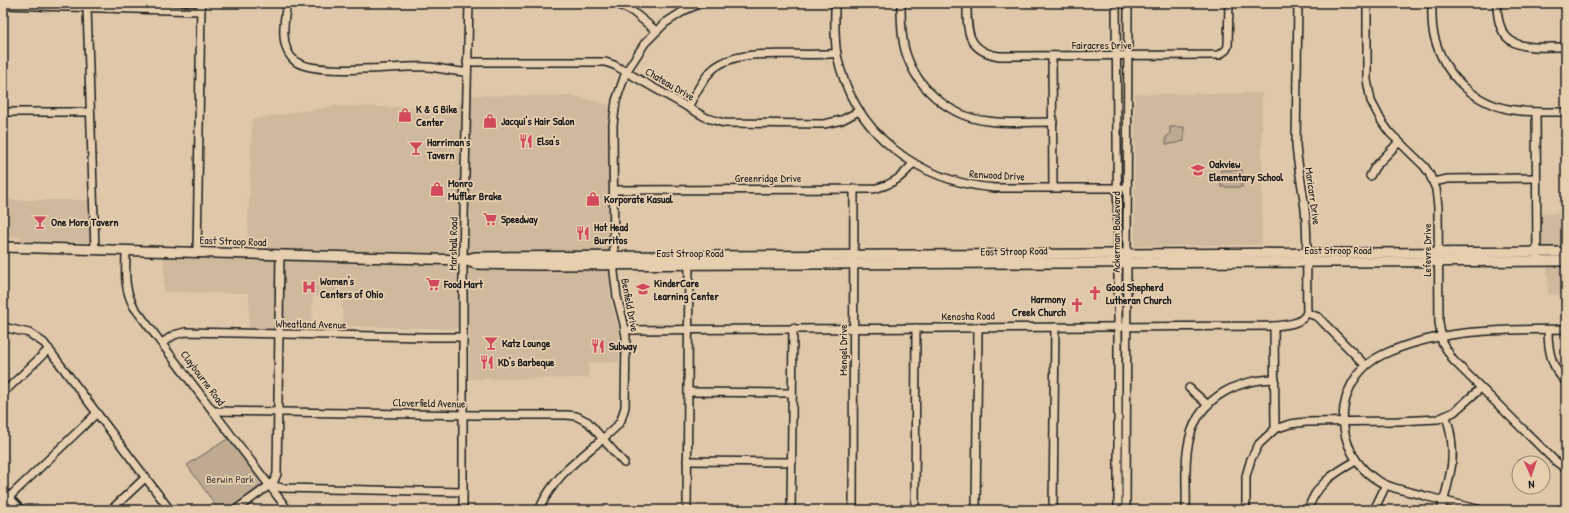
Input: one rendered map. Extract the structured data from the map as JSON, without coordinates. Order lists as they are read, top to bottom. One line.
{"streets":{"main road":["East Stroop Road"],"street":["Fairacres Drive","Chateau Drive","Renwood Drive","Greenridge Drive","Maricarr Drive","Ackerman Boulevard","Marshall Road","Lefevre Drive","Benfield Drive","Kenosha Road","Wheatland Avenue","Mengel Drive","Claybourne Road","Cloverfield Avenue"]},"crossings":[["Fairacres Drive","Ackerman Boulevard"],["Chateau Drive","Renwood Drive"],["Chateau Drive","Marshall Road"],["Chateau Drive","Benfield Drive"],["Renwood Drive","Greenridge Drive"],["Renwood Drive","Ackerman Boulevard"],["Greenridge Drive","Benfield Drive"],["Greenridge Drive","Mengel Drive"],["Maricarr Drive","East Stroop Road"],["Maricarr Drive","Kenosha Road"],["Ackerman Boulevard","East Stroop Road"],["Ackerman Boulevard","Kenosha Road"],["East Stroop Road","Marshall Road"],["East Stroop Road","Lefevre Drive"],["East Stroop Road","Benfield Drive"],["East Stroop Road","Mengel Drive"],["East Stroop Road","Claybourne Road"],["Marshall Road","Wheatland Avenue"],["Marshall Road","Cloverfield Avenue"],["Benfield Drive","Kenosha Road"],["Benfield Drive","Cloverfield Avenue"],["Kenosha Road","Mengel Drive"],["Wheatland Avenue","Claybourne Road"],["Claybourne Road","Cloverfield Avenue"]],"parks":["Berwin Park"],"places":{"shop":["K & G Bike Center","Jacqui's Hair Salon","Monro Muffler Brake","Korporate Kasual"],"restaurant":["Elsa's","Hot Head Burritos","Subway","KD's Barbeque"],"bar":["Harriman's Tavern","One More Tavern","Katz Lounge"],"school or university":["Oakview Elementary School","KinderCare Learning Center"],"supermarket":["Speedway","Food Mart"],"hospital":["Women's Centers of Ohio"],"church":["Good Shepherd Lutheran Church","Harmony Creek Church"]},"north":"bottom"}
